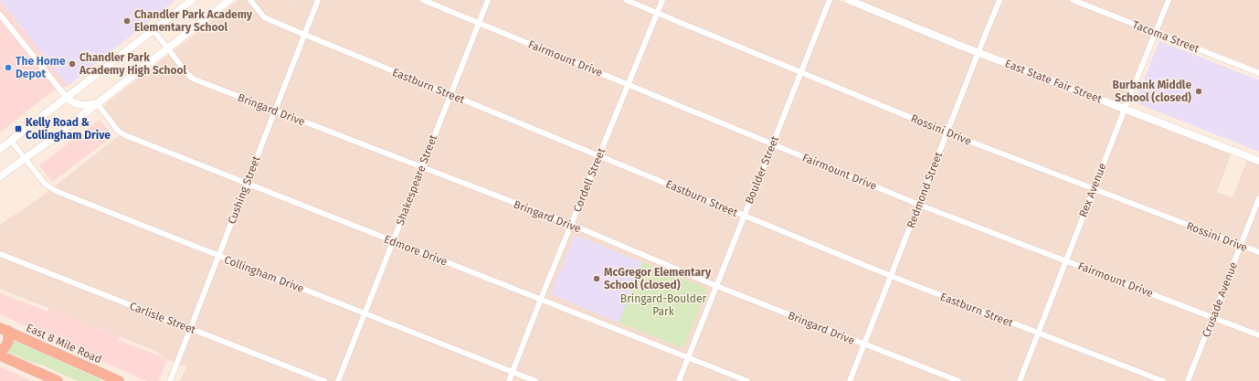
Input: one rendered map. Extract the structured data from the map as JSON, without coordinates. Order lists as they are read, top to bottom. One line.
{"streets":{"highway":["East 8 Mile Road"],"street":["Tacoma Street","Fairmount Drive","East State Fair Street","Eastburn Street","Bringard Drive","Rossini Drive","Boulder Street","Shakespeare Street","Cordell Street","Cushing Street","Redmond Street","Rex Avenue","Edmore Drive","Collingham Drive","Crusade Avenue","Carlisle Street"]},"crossings":[["Tacoma Street","Rex Avenue"],["Fairmount Drive","Boulder Street"],["Fairmount Drive","Shakespeare Street"],["Fairmount Drive","Cordell Street"],["Fairmount Drive","Redmond Street"],["Fairmount Drive","Rex Avenue"],["Fairmount Drive","Crusade Avenue"],["East State Fair Street","Redmond Street"],["East State Fair Street","Rex Avenue"],["Eastburn Street","Boulder Street"],["Eastburn Street","Shakespeare Street"],["Eastburn Street","Cordell Street"],["Eastburn Street","Cushing Street"],["Eastburn Street","Redmond Street"],["Eastburn Street","Rex Avenue"],["Bringard Drive","Boulder Street"],["Bringard Drive","Shakespeare Street"],["Bringard Drive","Cordell Street"],["Bringard Drive","Cushing Street"],["Bringard Drive","Redmond Street"],["Rossini Drive","Boulder Street"],["Rossini Drive","Cordell Street"],["Rossini Drive","Redmond Street"],["Rossini Drive","Rex Avenue"],["Rossini Drive","Crusade Avenue"],["Boulder Street","Edmore Drive"],["Shakespeare Street","Edmore Drive"],["Shakespeare Street","Collingham Drive"],["Cordell Street","Edmore Drive"],["Cordell Street","Collingham Drive"],["Cushing Street","Edmore Drive"],["Cushing Street","Collingham Drive"],["Cushing Street","Carlisle Street"]],"parks":["Bringard-Boulder Park"],"places":{"other":["Chandler Park Academy Elementary School","Chandler Park Academy High School","The Home Depot","Burbank Middle School (closed)","McGregor Elementary School (closed)"],"transit":["Kelly Road & Collingham Drive"]}}
